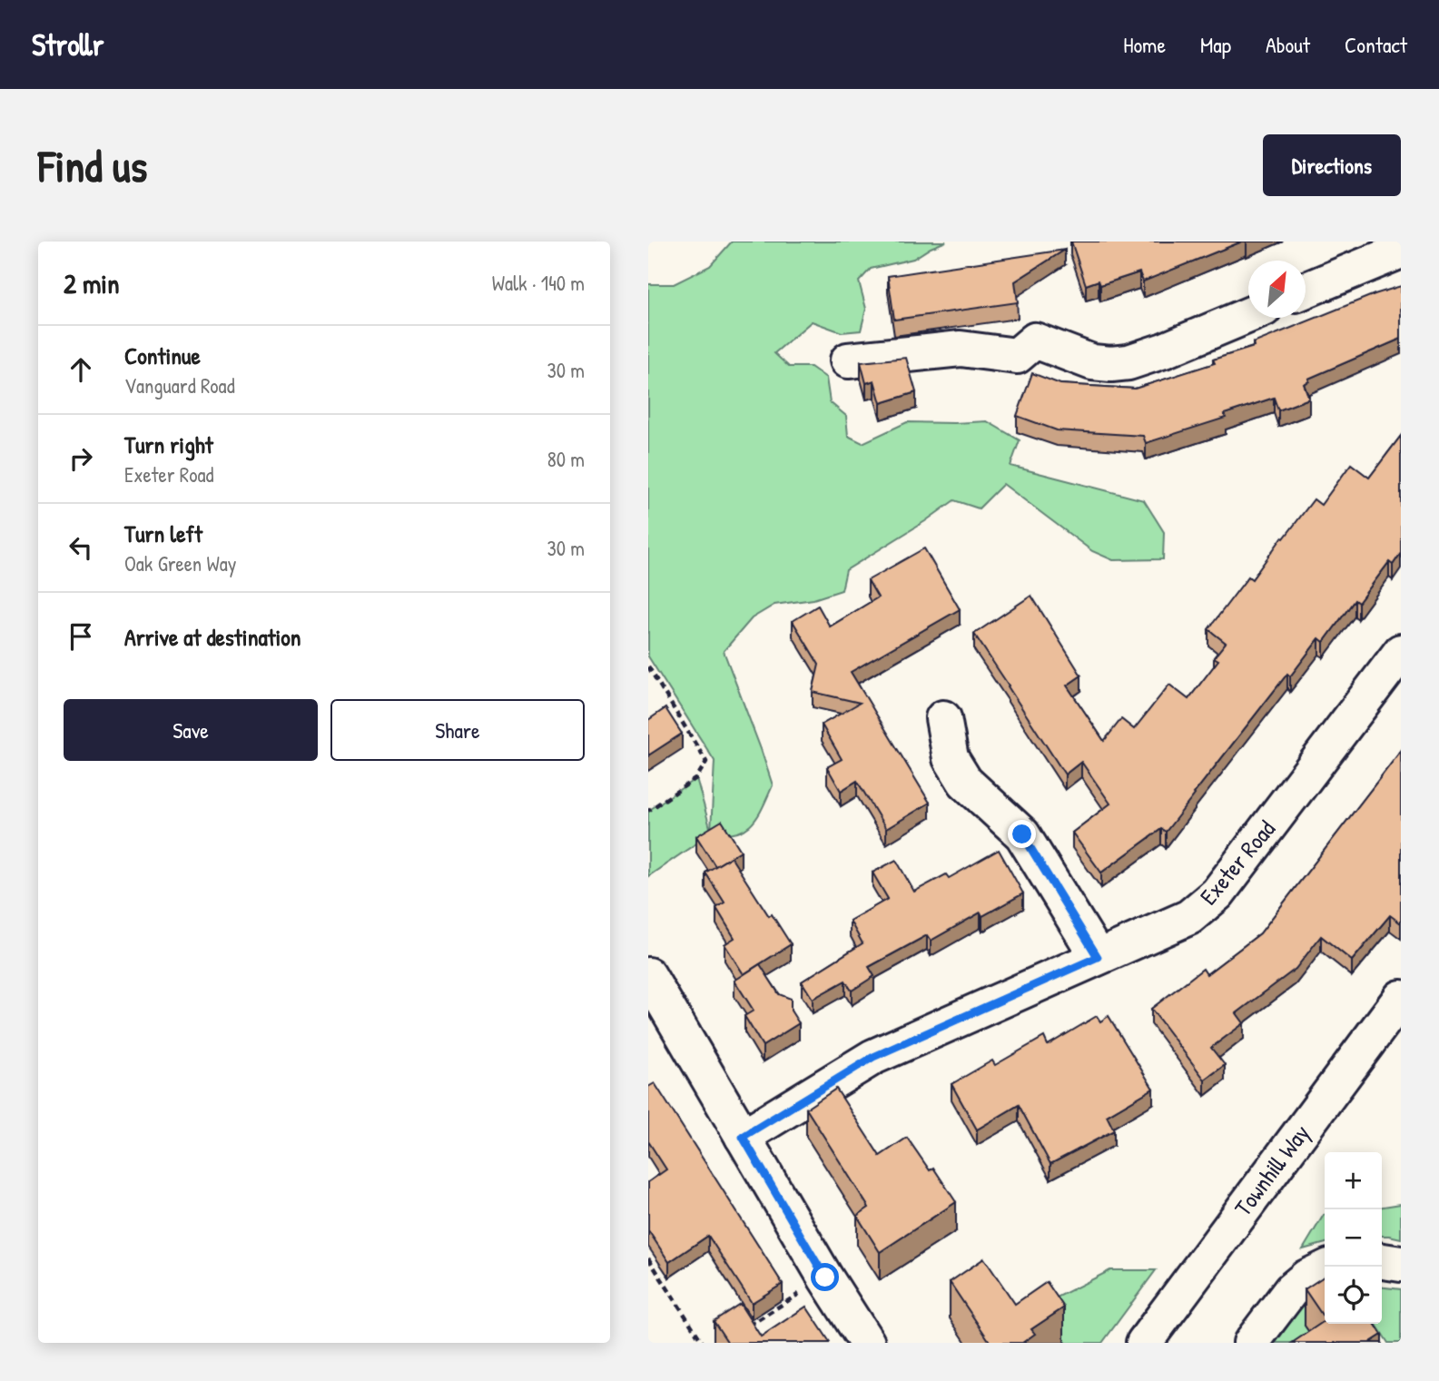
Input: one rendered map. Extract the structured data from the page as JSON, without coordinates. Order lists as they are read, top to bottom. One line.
{"streets":{"street":["Exeter Road","Townhill Way"]},"north":"top right","page":{"header":"Strollr","nav":["Home","Map","About","Contact"],"buttons":["Directions",["Save","Share"]],"title":"Find us","heading":["2 min","Walk · 140 m"],"list":[["Continue","Vanguard Road","30 m"],["Turn right","Exeter Road","80 m"],["Turn left","Oak Green Way","30 m"],"Arrive at destination"],"map_buttons":["+","−"]}}
